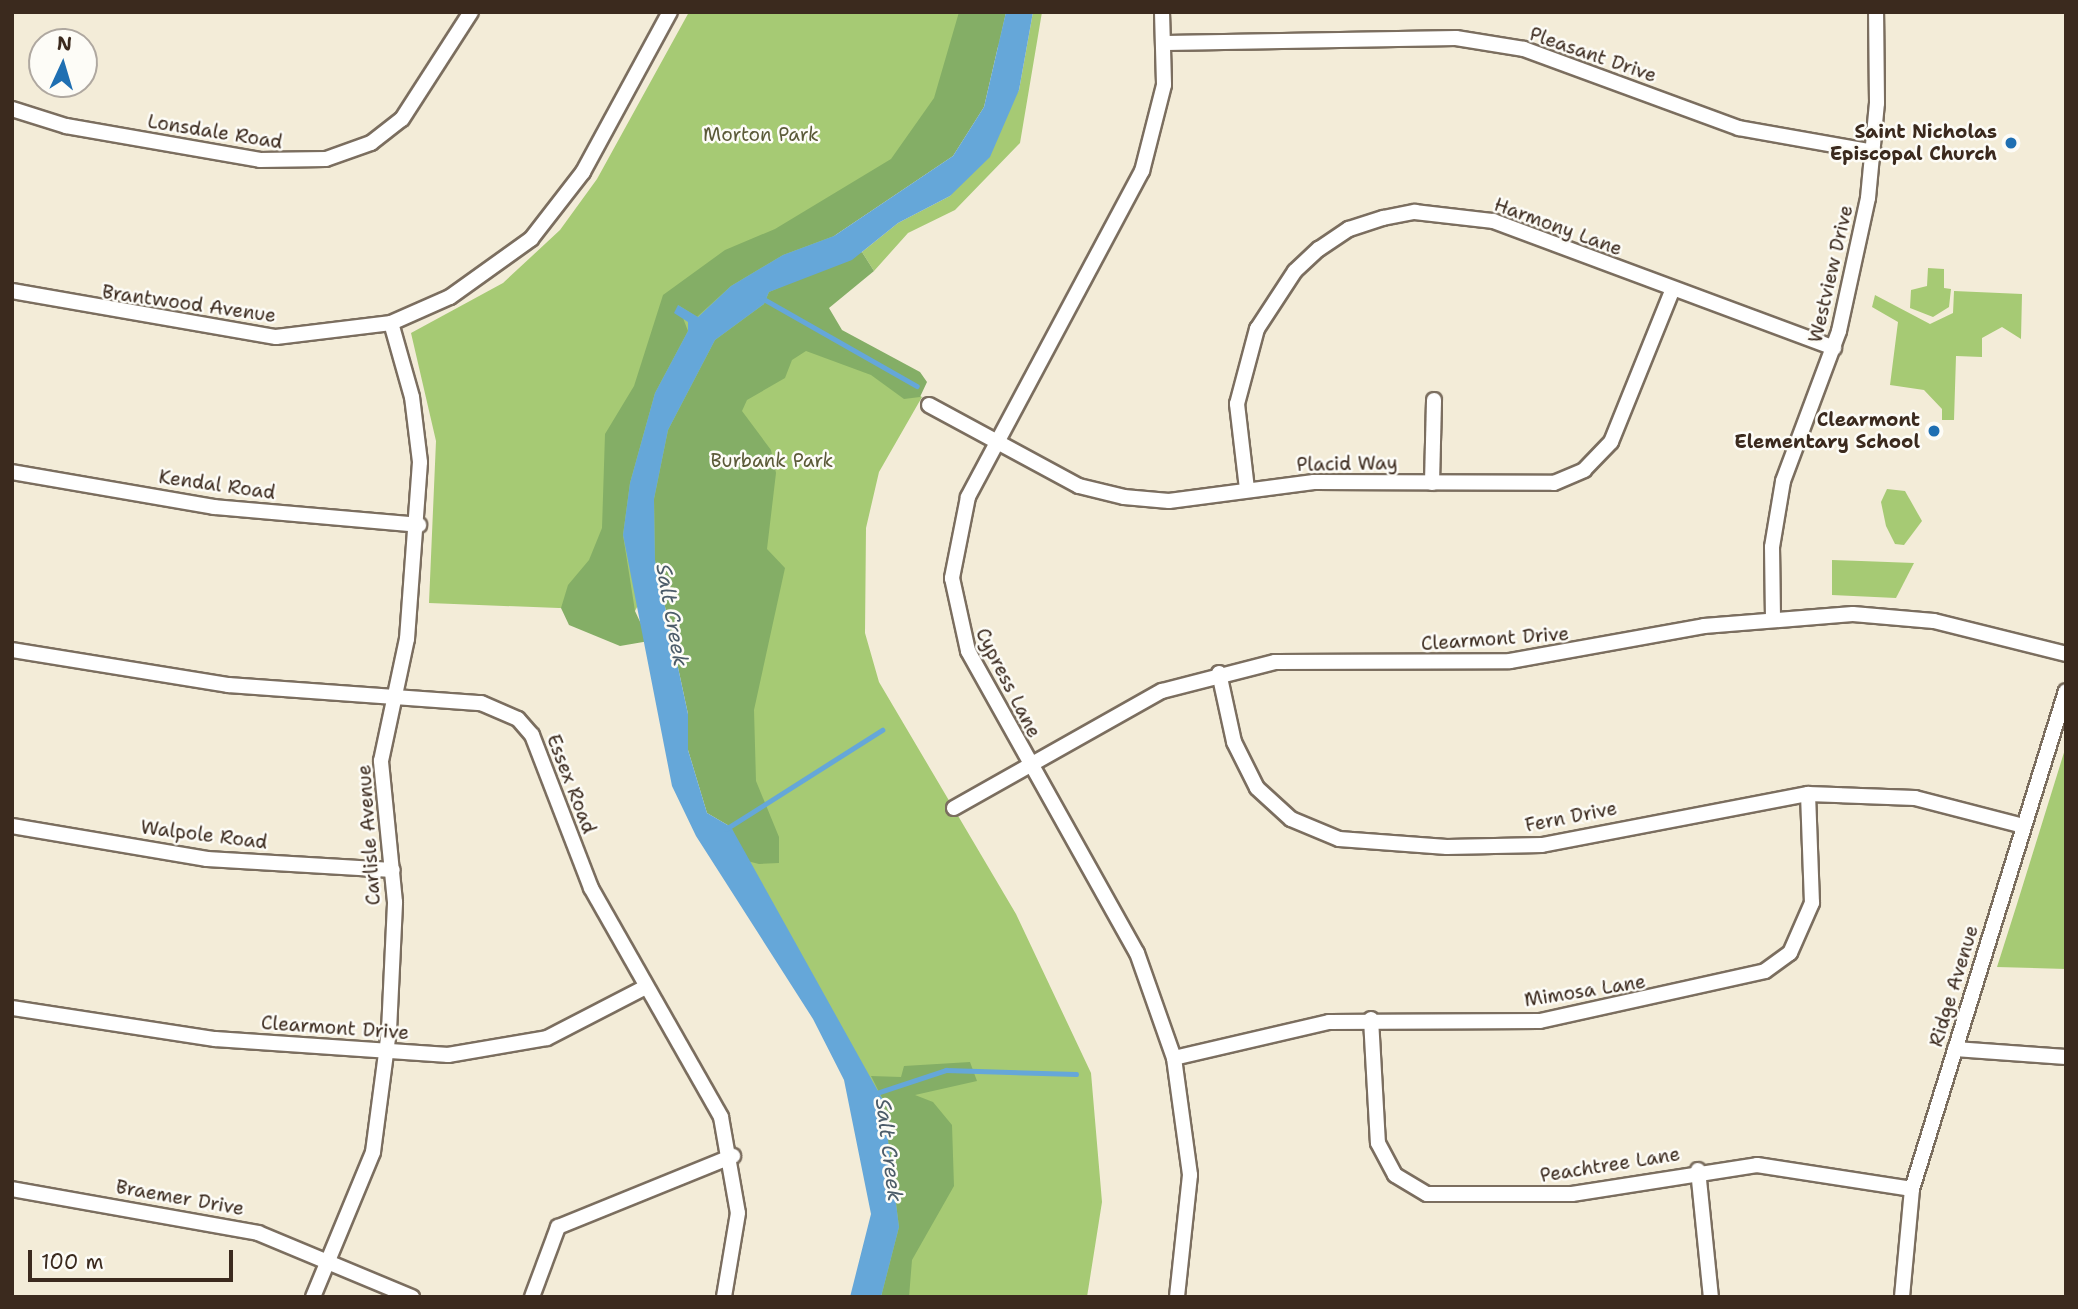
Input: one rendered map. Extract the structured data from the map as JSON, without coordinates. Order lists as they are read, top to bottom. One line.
{"streets":{"street":["Pleasant Drive","Lonsdale Road","Harmony Lane","Westview Drive","Brantwood Avenue","Placid Way","Kendal Road","Clearmont Drive","Cypress Lane","Essex Road","Fern Drive","Walpole Road","Carlisle Avenue","Ridge Avenue","Mimosa Lane","Peachtree Lane","Braemer Drive"]},"crossings":[["Pleasant Drive","Westview Drive"],["Pleasant Drive","Cypress Lane"],["Harmony Lane","Westview Drive"],["Harmony Lane","Placid Way"],["Westview Drive","Clearmont Drive"],["Brantwood Avenue","Carlisle Avenue"],["Placid Way","Cypress Lane"],["Kendal Road","Carlisle Avenue"],["Clearmont Drive","Cypress Lane"],["Clearmont Drive","Essex Road"],["Clearmont Drive","Fern Drive"],["Clearmont Drive","Carlisle Avenue"],["Cypress Lane","Mimosa Lane"],["Essex Road","Carlisle Avenue"],["Fern Drive","Ridge Avenue"],["Fern Drive","Mimosa Lane"],["Walpole Road","Carlisle Avenue"],["Carlisle Avenue","Braemer Drive"],["Ridge Avenue","Peachtree Lane"],["Mimosa Lane","Peachtree Lane"]],"water":["Salt Creek"],"parks":["Morton Park","Burbank Park"],"places":["Saint Nicholas Episcopal Church","Clearmont Elementary School"],"scale_bar":"100 m","north":"top"}
